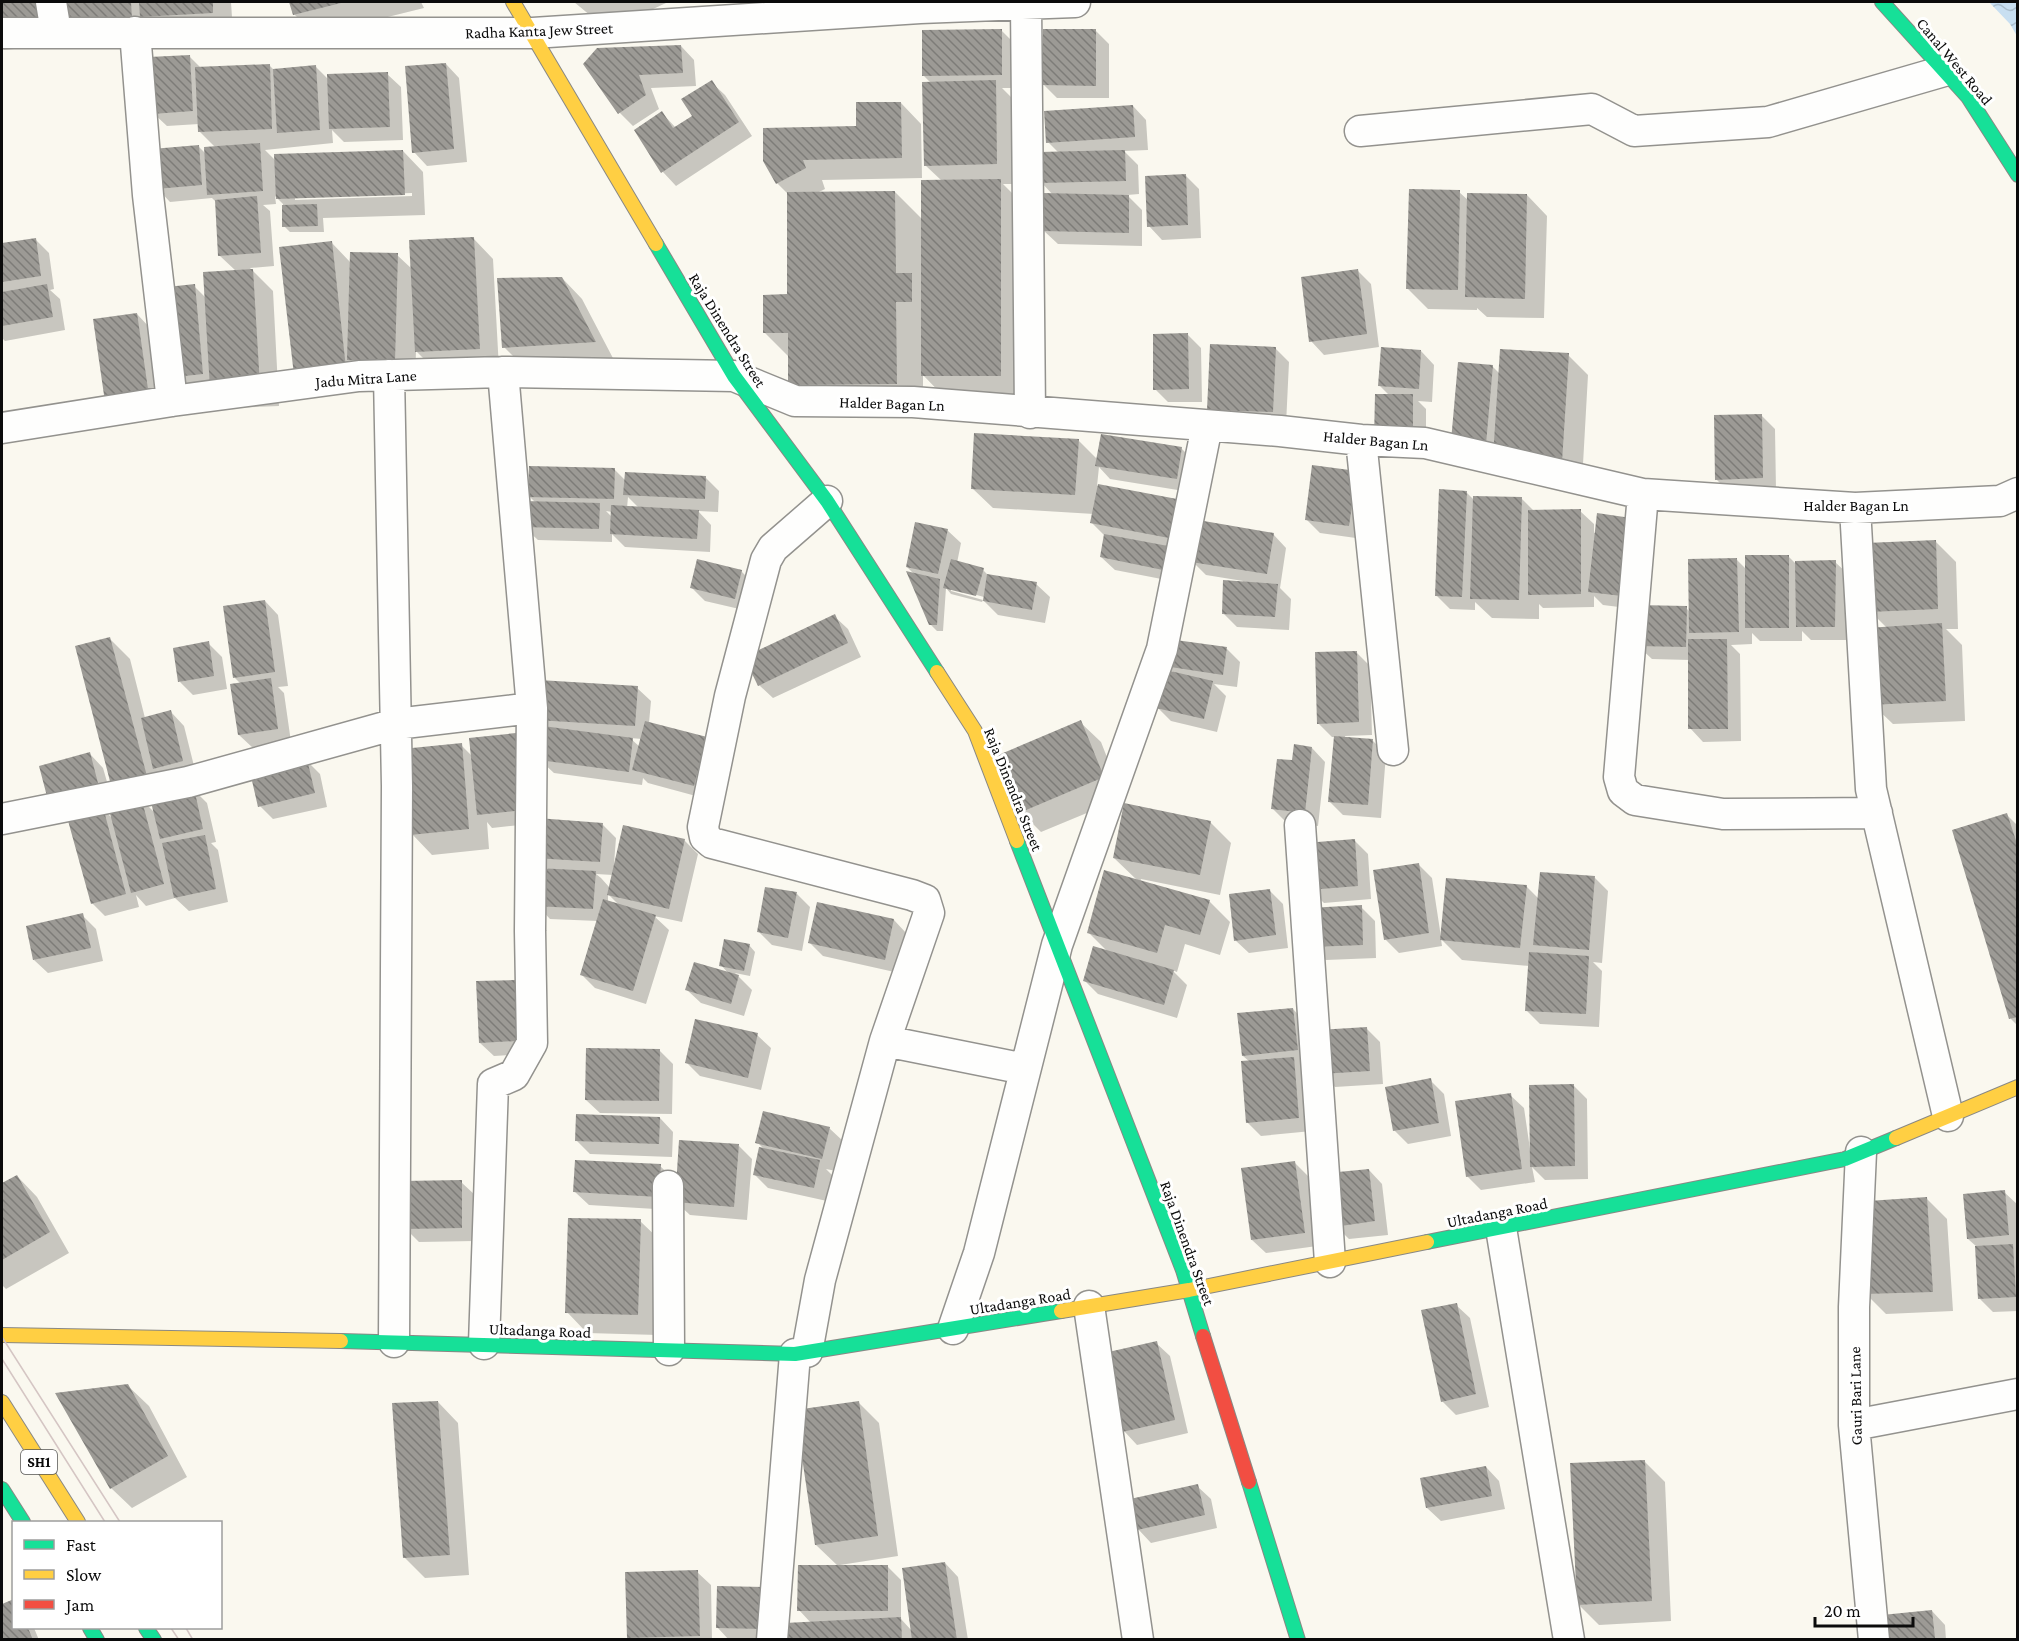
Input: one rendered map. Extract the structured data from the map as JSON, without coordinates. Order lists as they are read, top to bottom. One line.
{"streets":{"main road":["Canal West Road","Raja Dinendra Street","Ultadanga Road","SH1"],"street":["Radha Kanta Jew Street","Jadu Mitra Lane","Halder Bagan Ln","Gauri Bari Lane"]},"crossings":[["Radha Kanta Jew Street","Raja Dinendra Street"],["Raja Dinendra Street","Jadu Mitra Lane"],["Raja Dinendra Street","Halder Bagan Ln"],["Raja Dinendra Street","Ultadanga Road"],["Jadu Mitra Lane","Halder Bagan Ln"],["Ultadanga Road","Gauri Bari Lane"]],"legend":["Fast","Slow","Jam"],"scale_bar":"20 m"}
